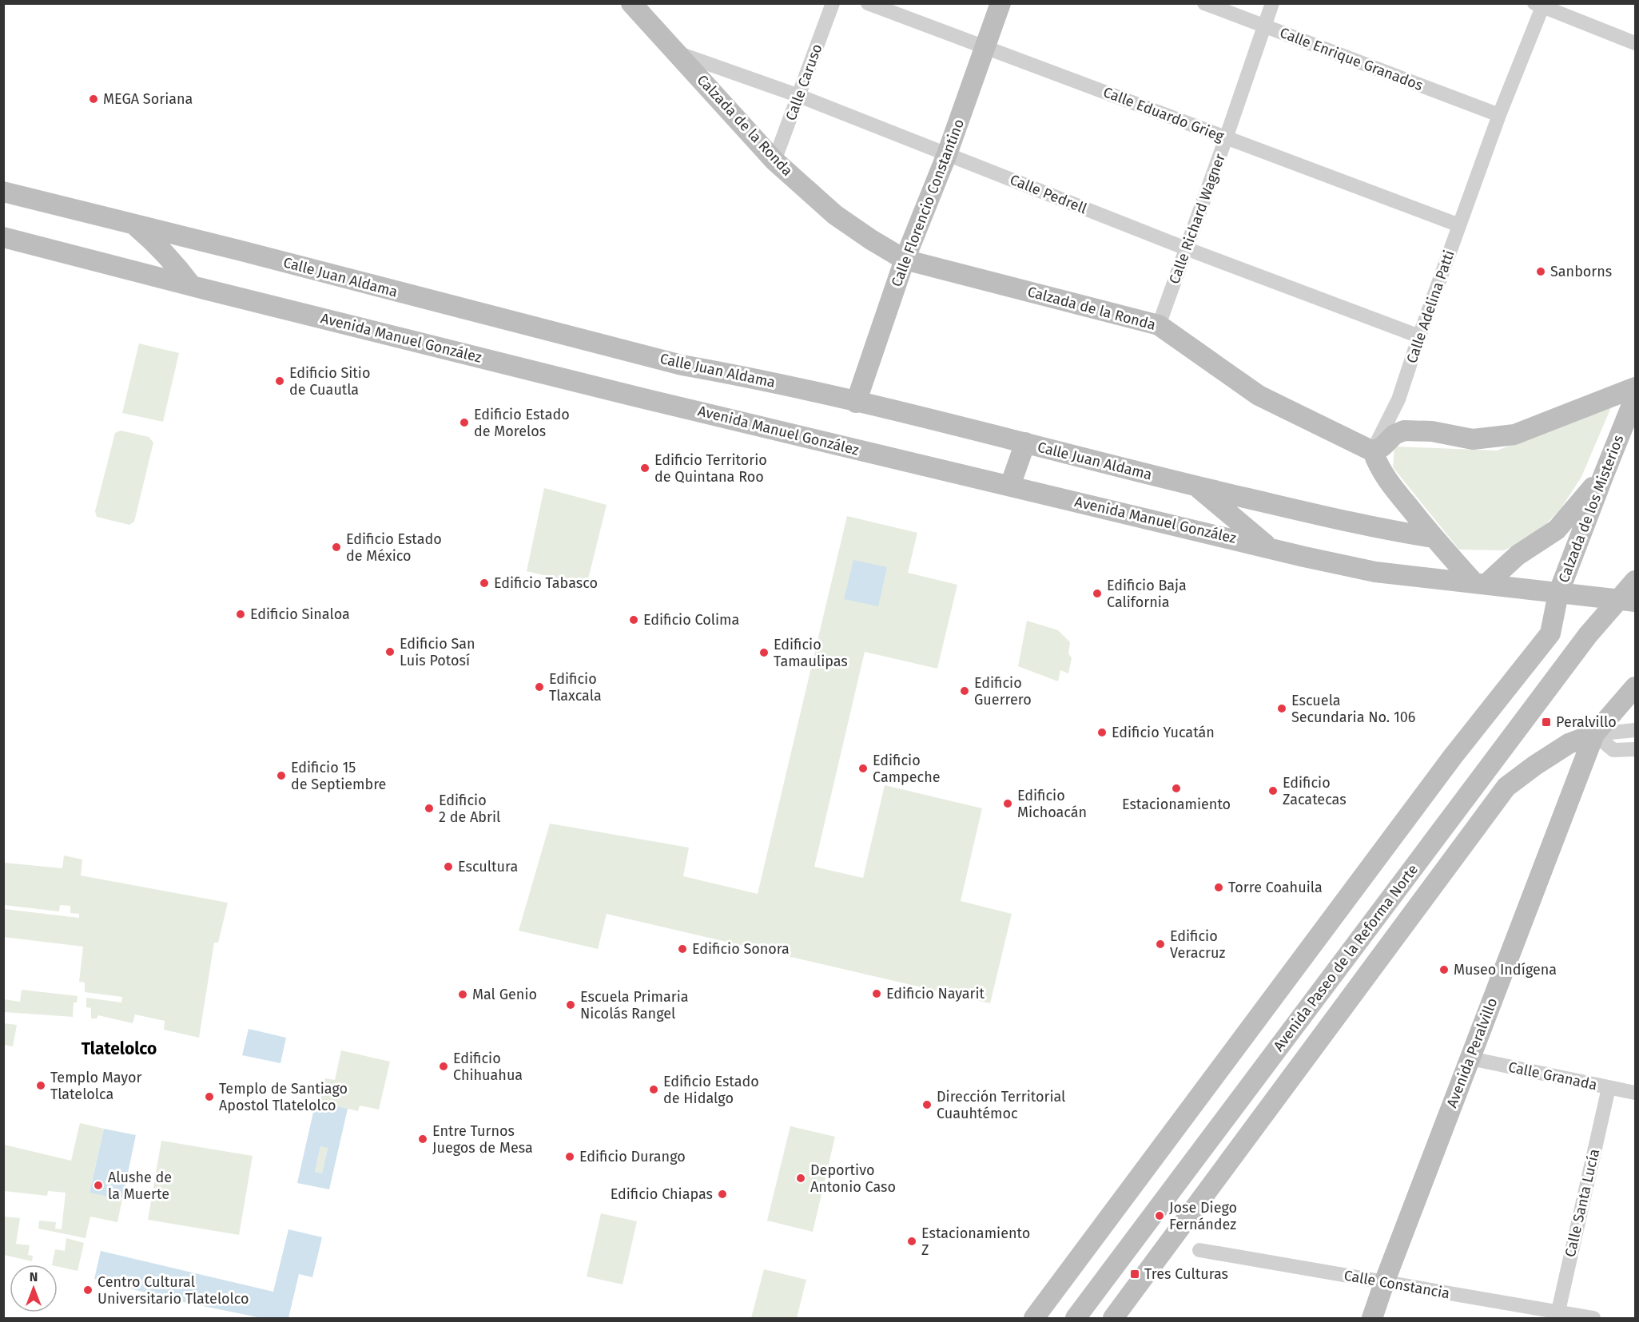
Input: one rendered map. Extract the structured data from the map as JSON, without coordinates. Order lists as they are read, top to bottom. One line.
{"streets":{"street":["Calle Enrique Granados","Calle Caruso","Calle Eduardo Grieg","Calzada de la Ronda","Calle Pedrell","Calle Florencio Constantino","Calle Richard Wagner","Calle Juan Aldama","Calle Adelina Patti","Avenida Manuel González","Calzada de los Misterios","Avenida Paseo de la Reforma Norte","Avenida Peralvillo","Calle Granada","Calle Santa Lucía","Calle Constancia"]},"crossings":[["Calle Enrique Granados","Calle Richard Wagner"],["Calle Enrique Granados","Calle Adelina Patti"],["Calle Caruso","Calzada de la Ronda"],["Calle Caruso","Calle Pedrell"],["Calle Eduardo Grieg","Calle Florencio Constantino"],["Calle Eduardo Grieg","Calle Richard Wagner"],["Calle Eduardo Grieg","Calle Adelina Patti"],["Calzada de la Ronda","Calle Pedrell"],["Calzada de la Ronda","Calle Florencio Constantino"],["Calzada de la Ronda","Calle Richard Wagner"],["Calzada de la Ronda","Calle Adelina Patti"],["Calle Pedrell","Calle Florencio Constantino"],["Calle Pedrell","Calle Richard Wagner"],["Calle Pedrell","Calle Adelina Patti"],["Calle Florencio Constantino","Calle Juan Aldama"],["Avenida Manuel González","Calzada de los Misterios"],["Avenida Manuel González","Avenida Paseo de la Reforma Norte"],["Avenida Paseo de la Reforma Norte","Avenida Peralvillo"],["Avenida Peralvillo","Calle Granada"],["Avenida Peralvillo","Calle Constancia"],["Calle Granada","Calle Santa Lucía"],["Calle Santa Lucía","Calle Constancia"]],"districts":["Tlatelolco"],"places":{"other":["MEGA Soriana","Sanborns","Edificio Sitio de Cuautla","Edificio Estado de Morelos","Edificio Territorio de Quintana Roo","Edificio Estado de México","Edificio Tabasco","Edificio Baja California","Edificio Sinaloa","Edificio Colima","Edificio San Luis Potosí","Edificio Tamaulipas","Edificio Tlaxcala","Edificio Guerrero","Escuela Secundaria No. 106","Edificio Yucatán","Edificio Campeche","Edificio 15 de Septiembre","Estacionamiento","Edificio Zacatecas","Edificio Michoacán","Edificio 2 de Abril","Escultura","Torre Coahuila","Edificio Veracruz","Edificio Sonora","Museo Indígena","Edificio Nayarit","Mal Genio","Escuela Primaria Nicolás Rangel","Edificio Chihuahua","Templo Mayor Tlatelolca","Edificio Estado de Hidalgo","Templo de Santiago Apostol Tlatelolco","Dirección Territorial Cuauhtémoc","Entre Turnos Juegos de Mesa","Edificio Durango","Deportivo Antonio Caso","Alushe de la Muerte","Edificio Chiapas","Jose Diego Fernández","Estacionamiento Z","Centro Cultural Universitario Tlatelolco"],"transit":["Peralvillo","Tres Culturas"]},"north":"top"}
